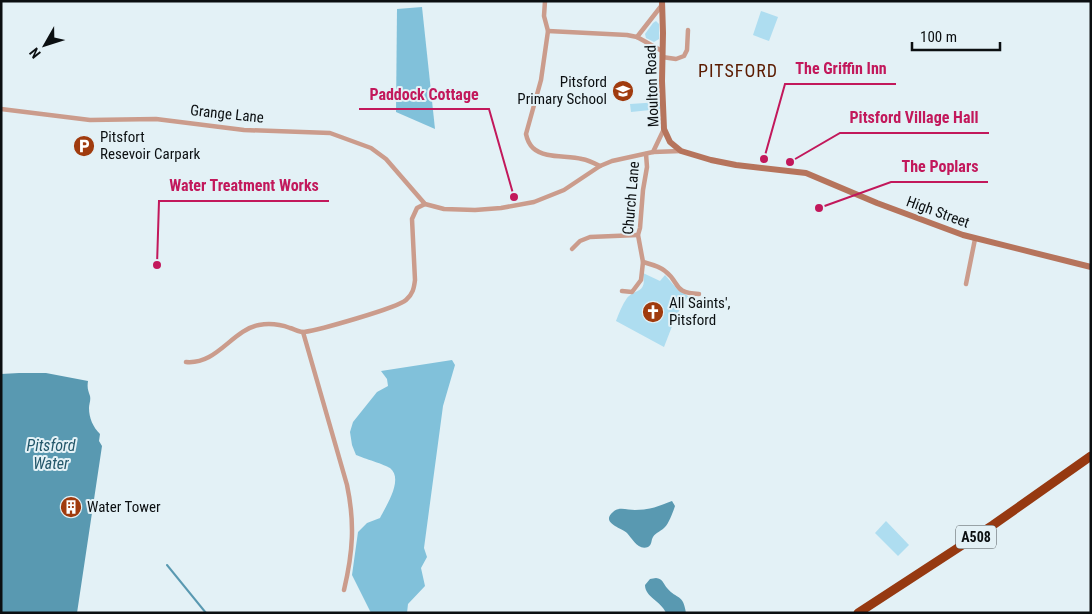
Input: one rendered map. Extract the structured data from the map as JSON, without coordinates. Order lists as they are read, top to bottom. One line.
{"streets":{"highway":["A508"],"street":["Moulton Road","Grange Lane","Church Lane","High Street"]},"crossings":[["Moulton Road","Church Lane"],["Moulton Road","High Street"]],"districts":["PITSFORD"],"water":["Pitsford Water"],"places":{"school or university":["Pitsford Primary School"],"parking":["Pitsfort Resevoir Carpark"],"other":["The Griffin Inn","Pitsford Village Hall","Paddock Cottage","The Poplars","Water Treatment Works"],"church":["All Saints', Pitsford"],"building":["Water Tower"]},"scale_bar":"100 m","north":"bottom left"}
